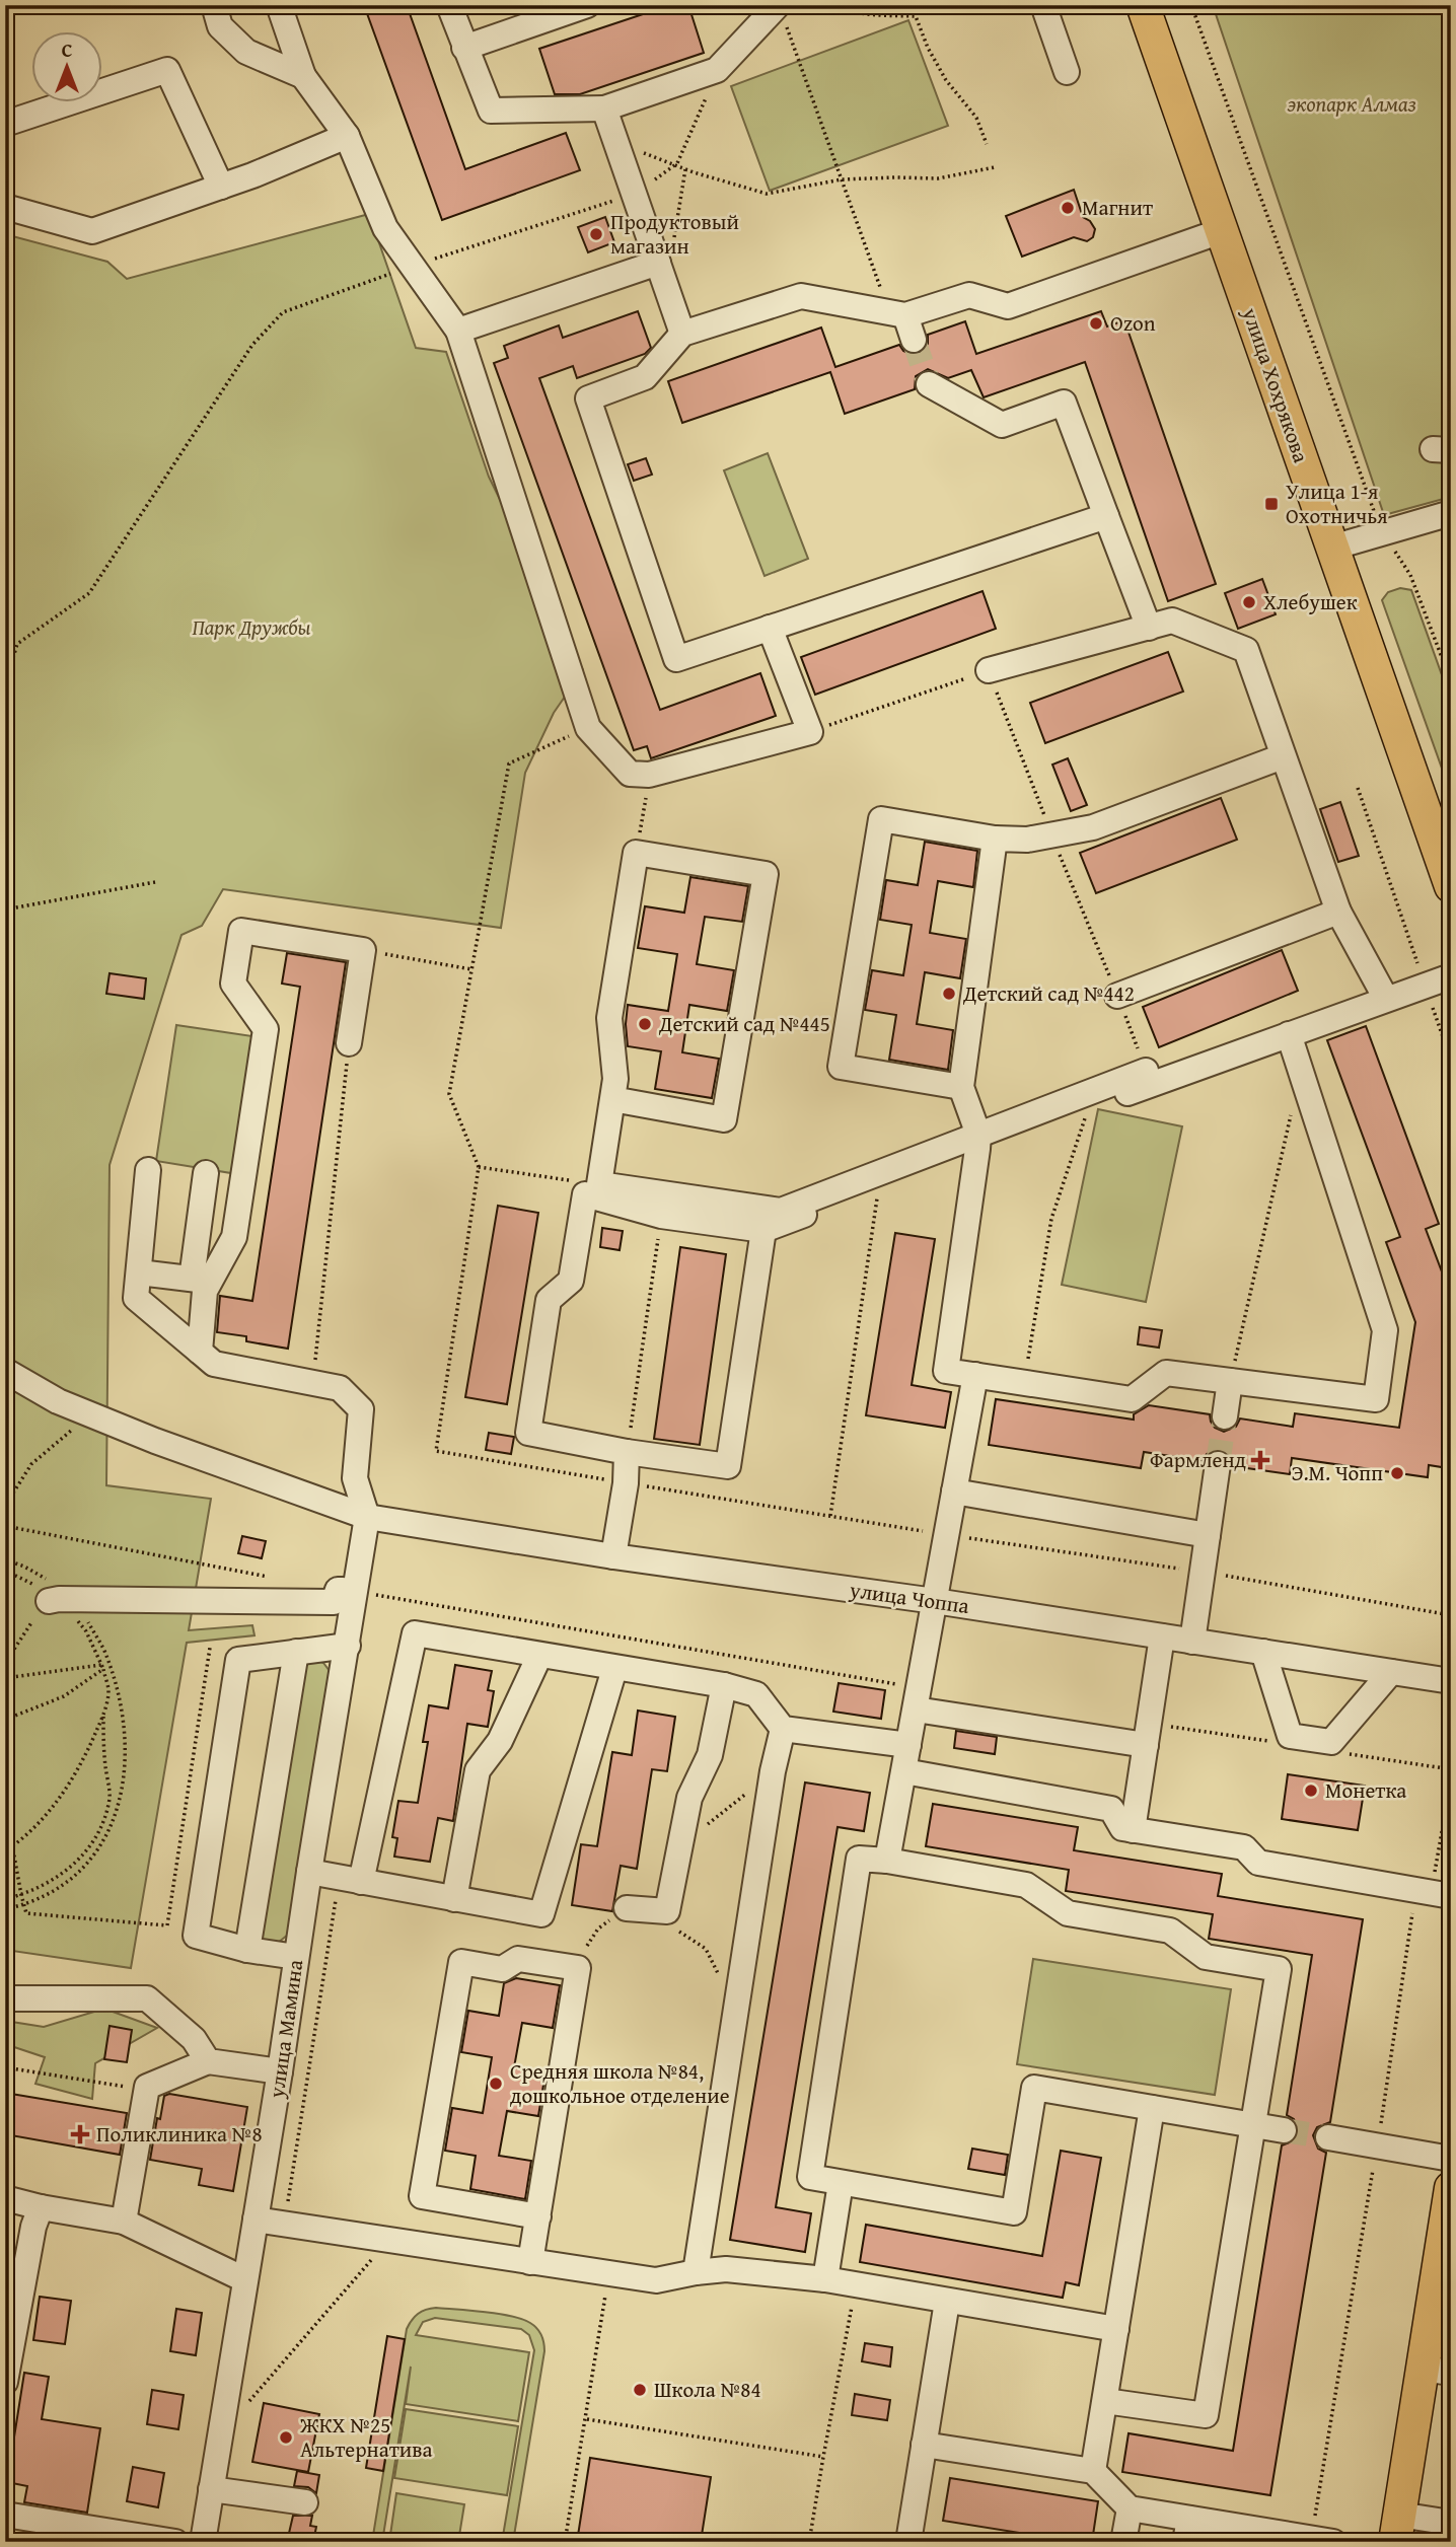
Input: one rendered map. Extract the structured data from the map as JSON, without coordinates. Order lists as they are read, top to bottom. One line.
{"streets":{"main road":["улица Хохрякова"],"street":["улица Чоппа","улица Мамина"]},"crossings":[["улица Чоппа","улица Мамина"]],"parks":["экопарк Алмаз","Парк Дружбы"],"places":{"other":["Магнит","Продуктовый магазин","Ozon","Хлебушек","Детский сад №442","Детский сад №445","Э.М. Чопп","Монетка","Средняя школа №84, дошкольное отделение","Школа №84","ЖКХ №25 Альтернатива"],"transit":["Улица 1-я Охотничья"],"health":["Фармленд","Поликлиника №8"]},"north":"top"}
